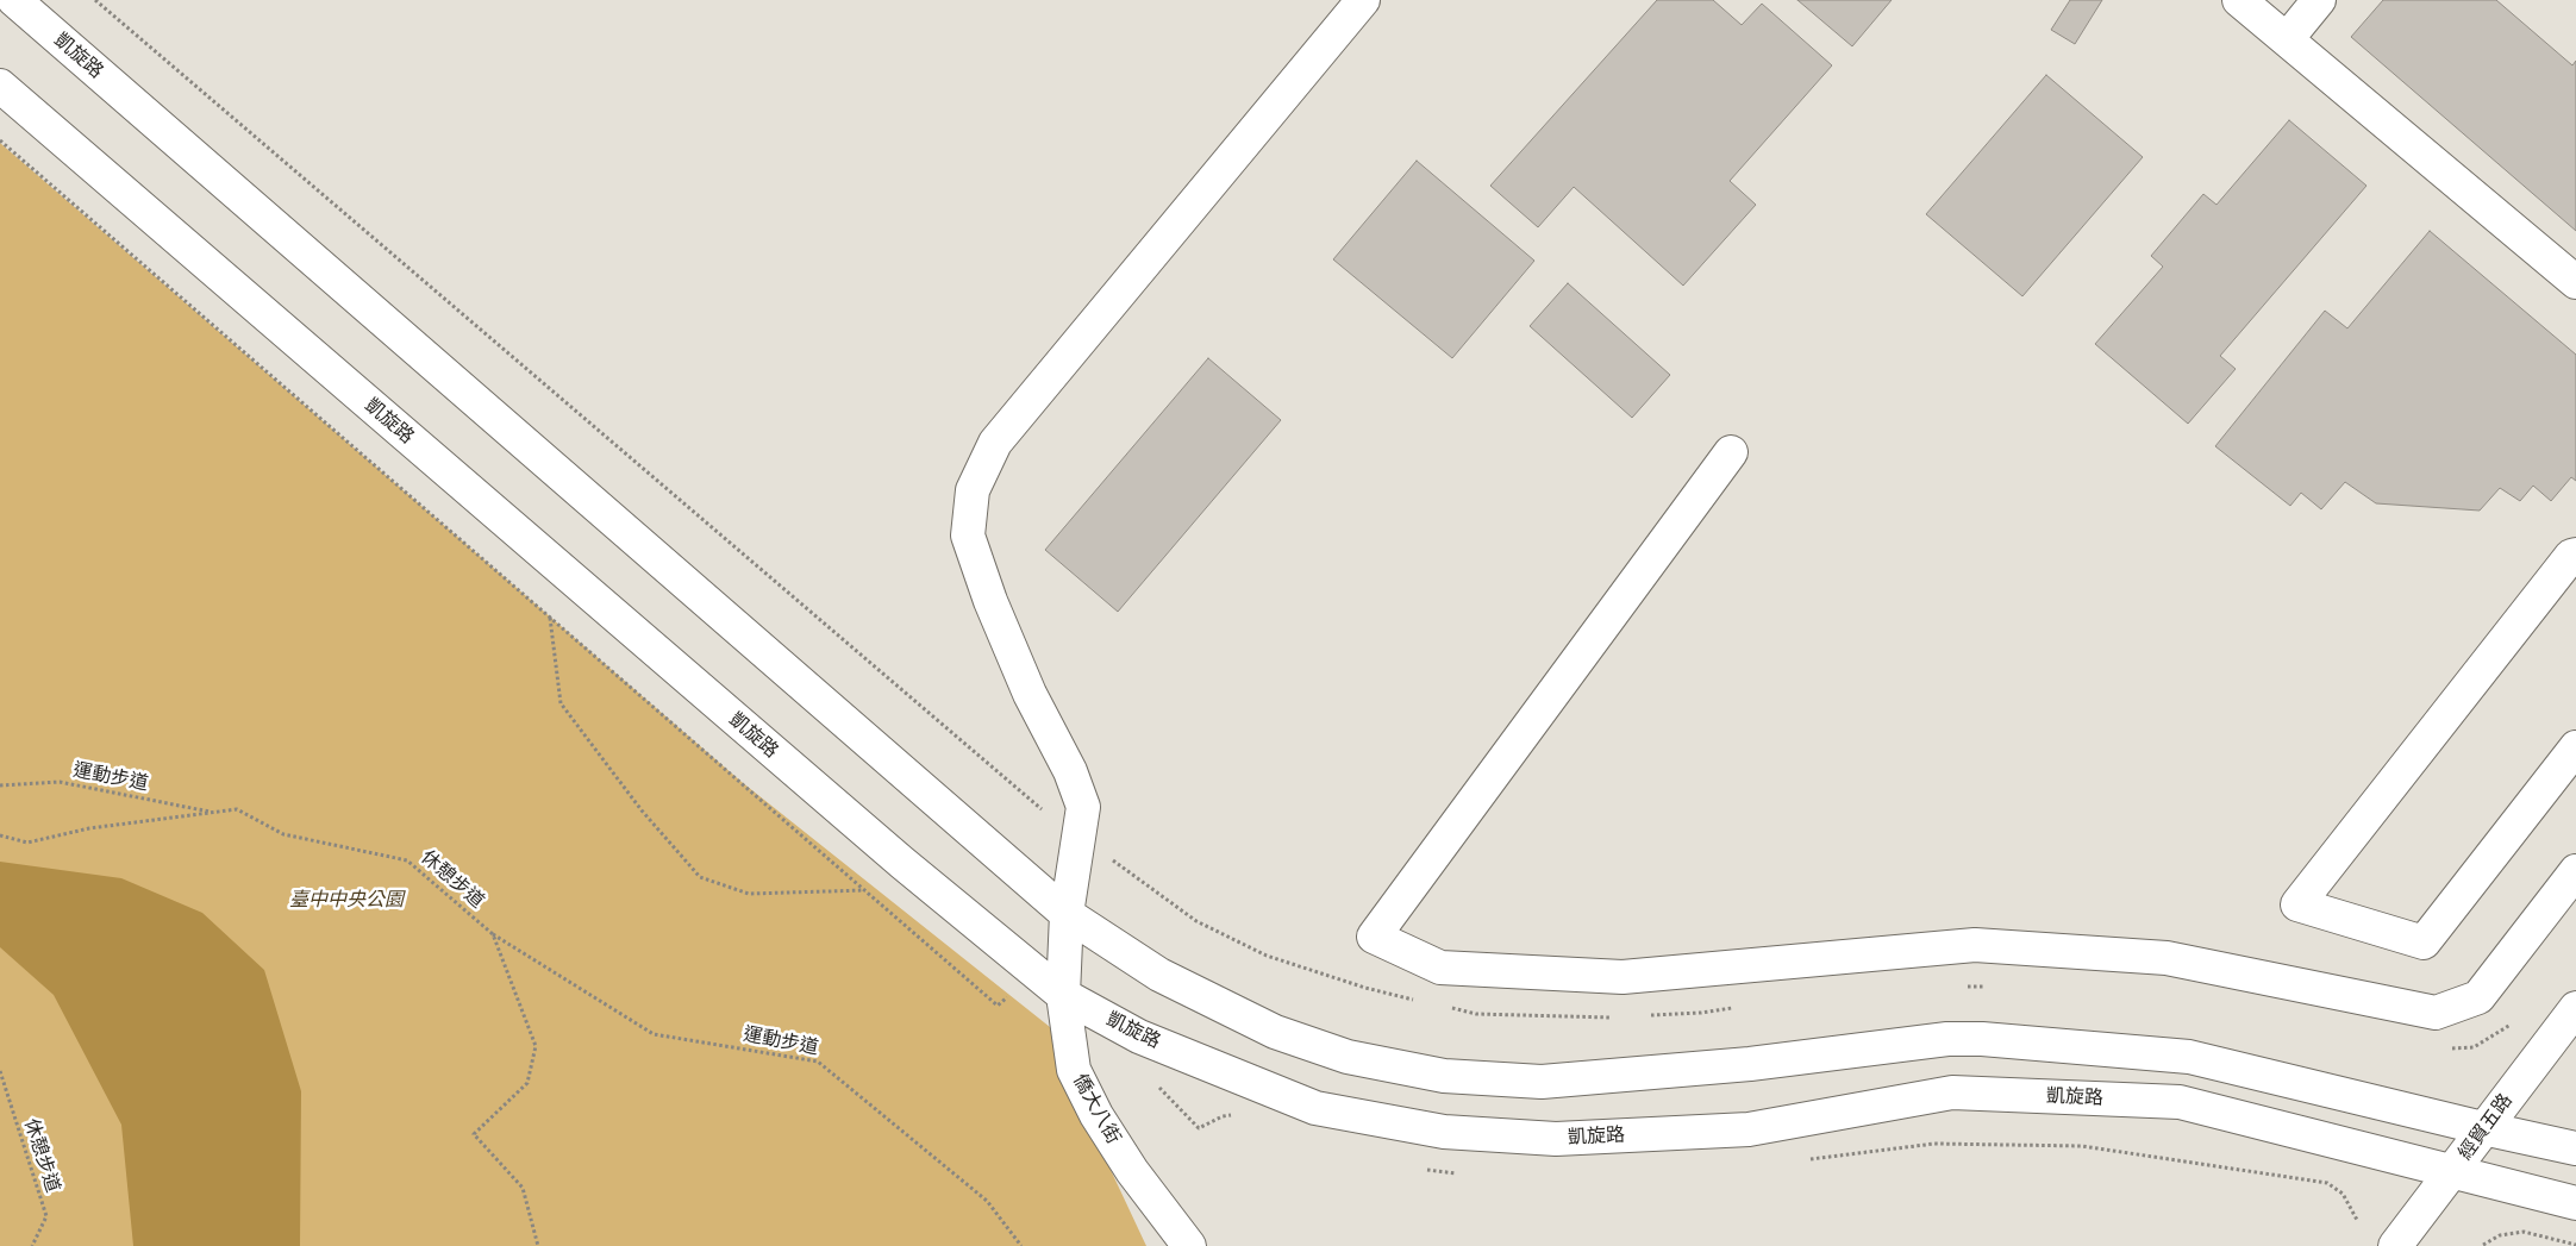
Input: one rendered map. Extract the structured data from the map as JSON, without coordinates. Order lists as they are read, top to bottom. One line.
{"streets":{"street":["凱旋路","僑大八街","經貿五路"],"path":["運動步道","休憩步道"]},"crossings":[["凱旋路","僑大八街"],["凱旋路","經貿五路"],["運動步道","休憩步道"]],"parks":["臺中中央公園"]}
